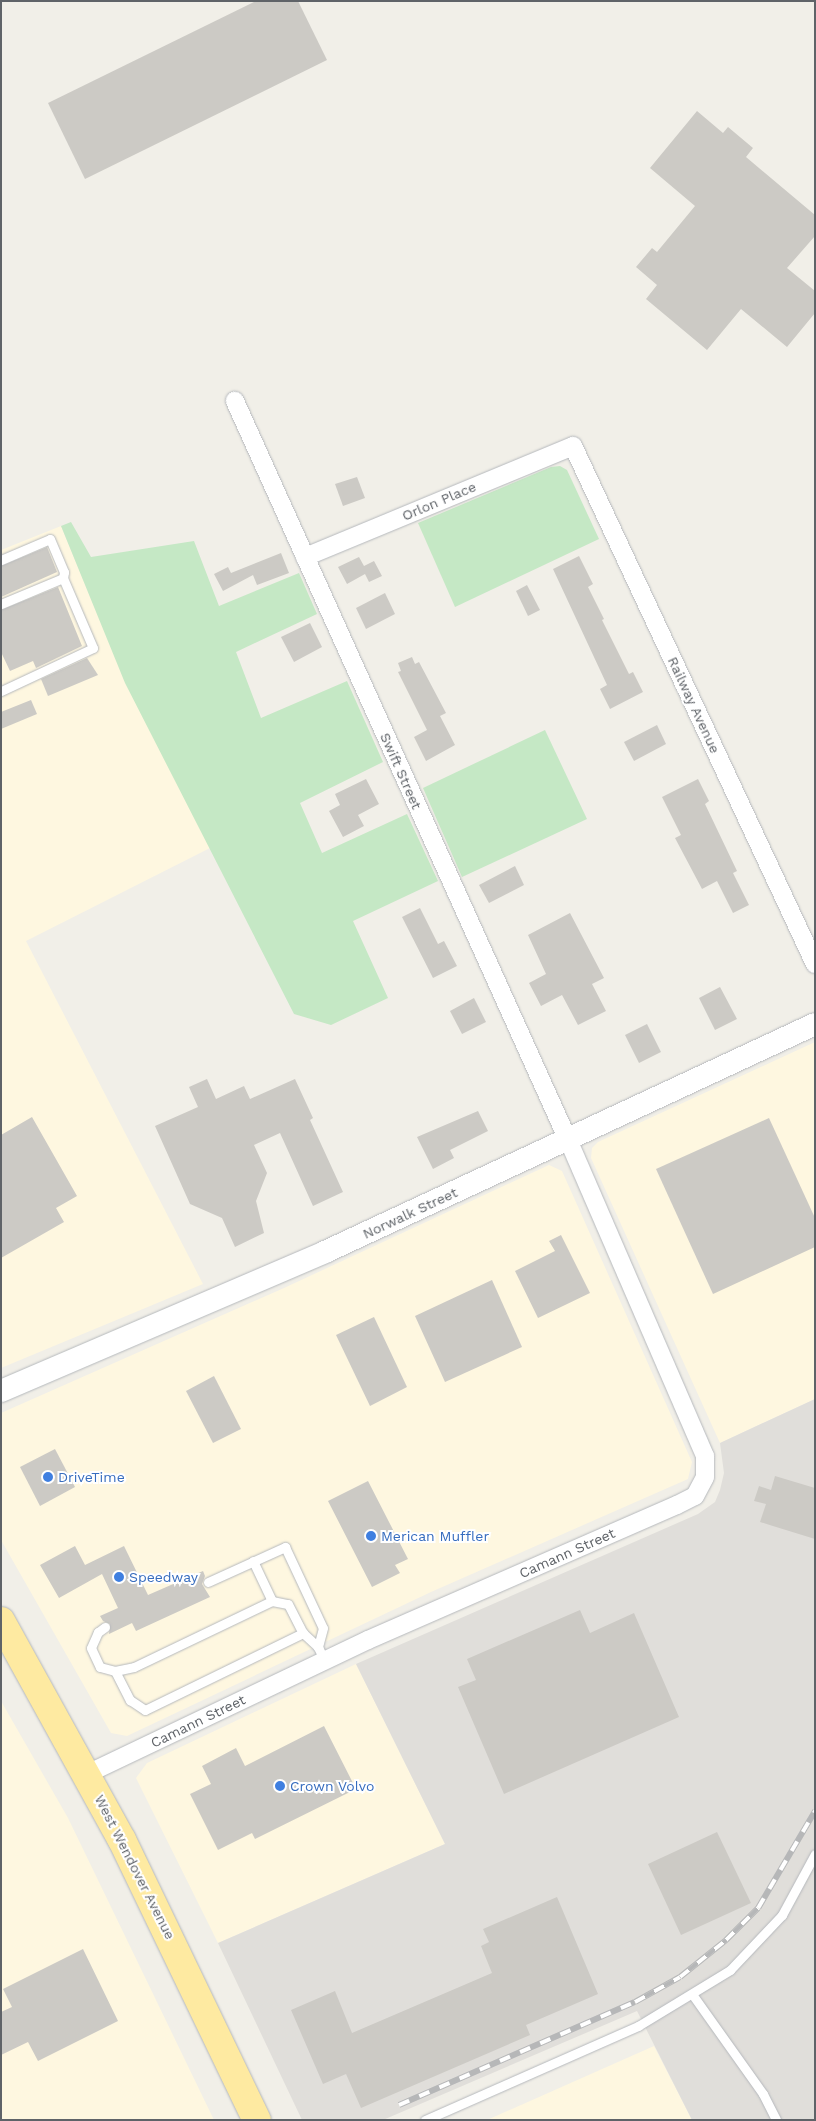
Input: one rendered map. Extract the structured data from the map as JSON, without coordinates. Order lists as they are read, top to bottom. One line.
{"streets":{"highway":["West Wendover Avenue"],"street":["Orlon Place","Railway Avenue","Swift Street","Norwalk Street","Camann Street"]},"crossings":[["Orlon Place","Railway Avenue"],["Orlon Place","Swift Street"],["Swift Street","Norwalk Street"],["Swift Street","Camann Street"],["Norwalk Street","Camann Street"],["Camann Street","West Wendover Avenue"]],"places":["DriveTime","Merican Muffler","Speedway","Crown Volvo"]}
